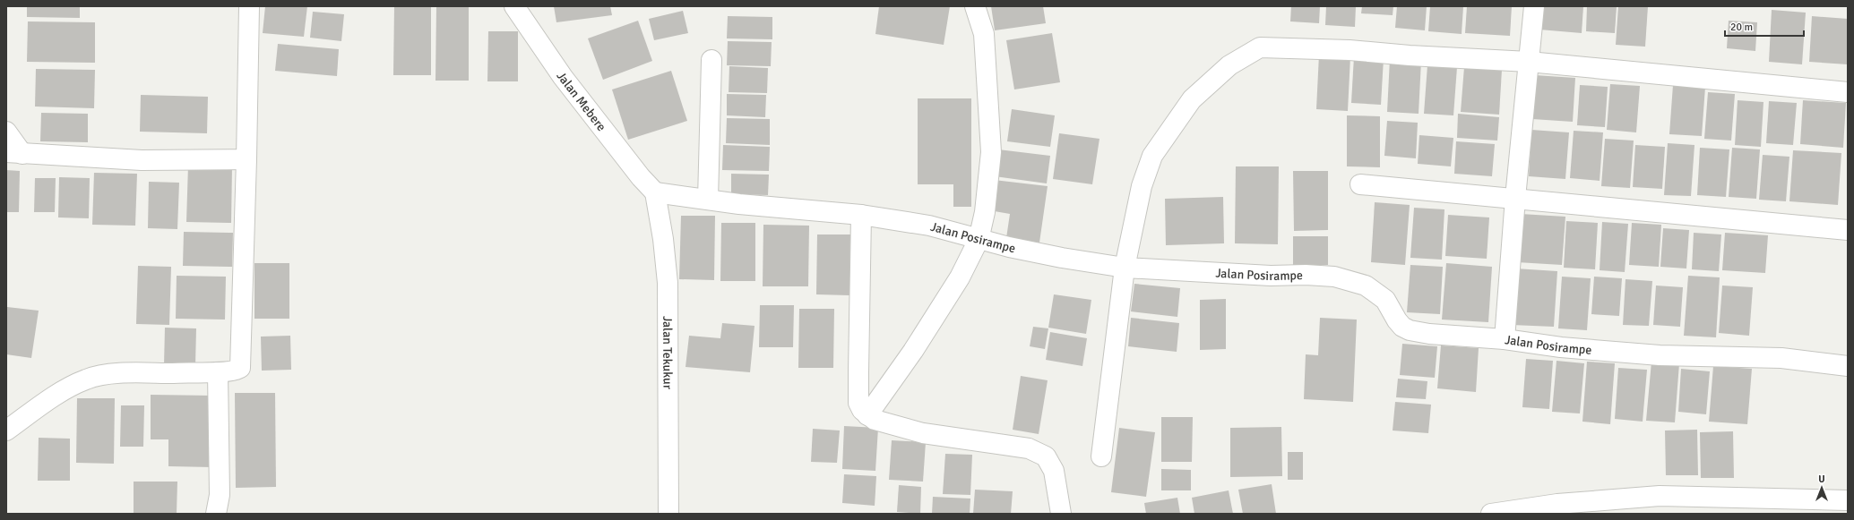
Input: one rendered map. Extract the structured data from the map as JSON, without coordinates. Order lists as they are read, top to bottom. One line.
{"streets":{"street":["Jalan Mebere","Jalan Posirampe","Jalan Tekukur"]},"crossings":[["Jalan Mebere","Jalan Posirampe"],["Jalan Mebere","Jalan Tekukur"],["Jalan Posirampe","Jalan Tekukur"]],"scale_bar":"20 m","north":"top"}
